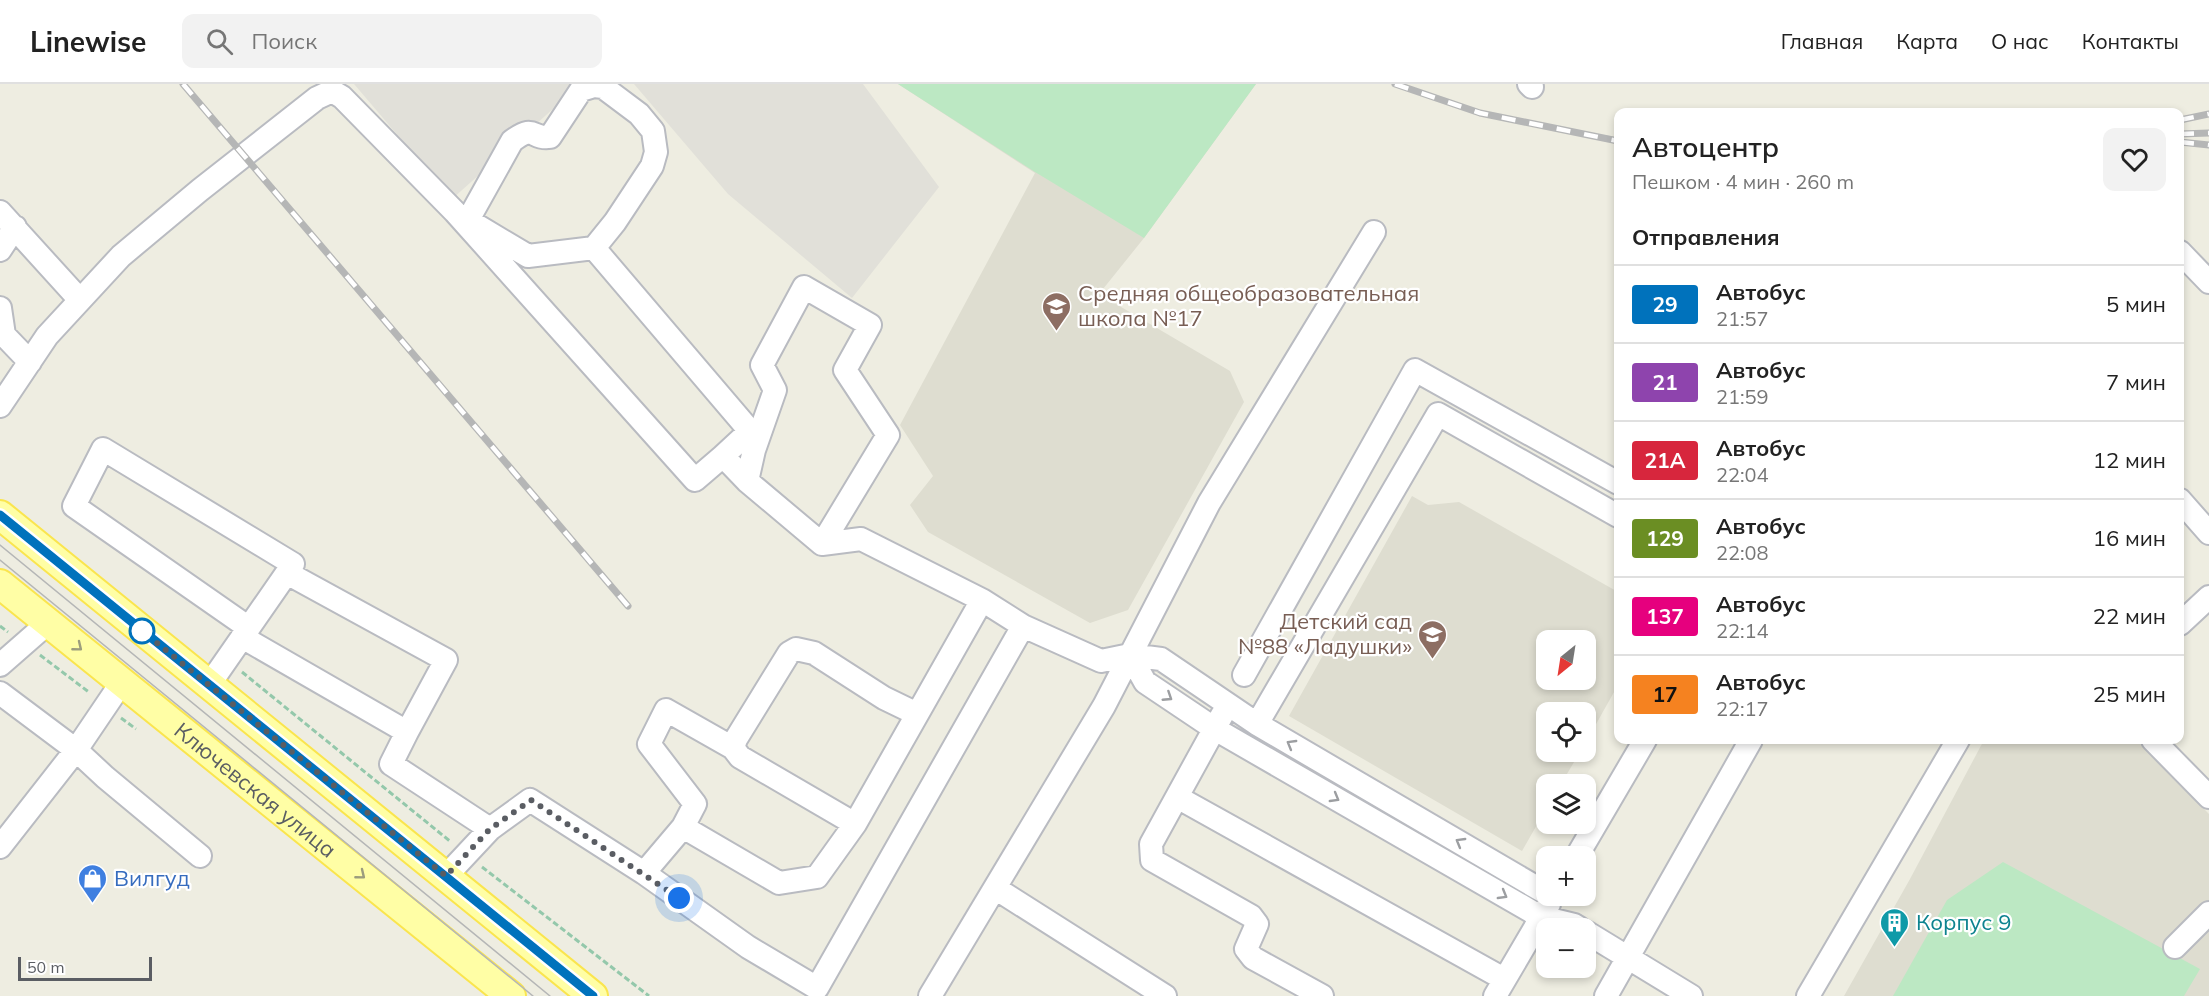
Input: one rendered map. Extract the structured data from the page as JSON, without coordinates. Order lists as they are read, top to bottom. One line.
{"streets":{"main road":["Ключевская улица"]},"places":{"school or university":["Средняя общеобразовательная школа №17","Детский сад №88 «Ладушки»"],"shop":["Вилгуд"],"building":["Корпус 9"]},"lines":["bus line 29"],"scale_bar":"50 m","north":"bottom left","page":{"header":"Linewise","search":"Поиск","nav":["Главная","Карта","О нас","Контакты"],"heading":[["Автоцентр","Пешком · 4 мин · 260 m"],"Отправления"],"list":[{"mark":"29","name":"Автобус","note":"21:57","value":"5 мин"},{"mark":"21","name":"Автобус","note":"21:59","value":"7 мин"},{"mark":"21А","name":"Автобус","note":"22:04","value":"12 мин"},{"mark":"129","name":"Автобус","note":"22:08","value":"16 мин"},{"mark":"137","name":"Автобус","note":"22:14","value":"22 мин"},{"mark":"17","name":"Автобус","note":"22:17","value":"25 мин"}],"map_buttons":["+","−"],"scale":"50 m"}}
